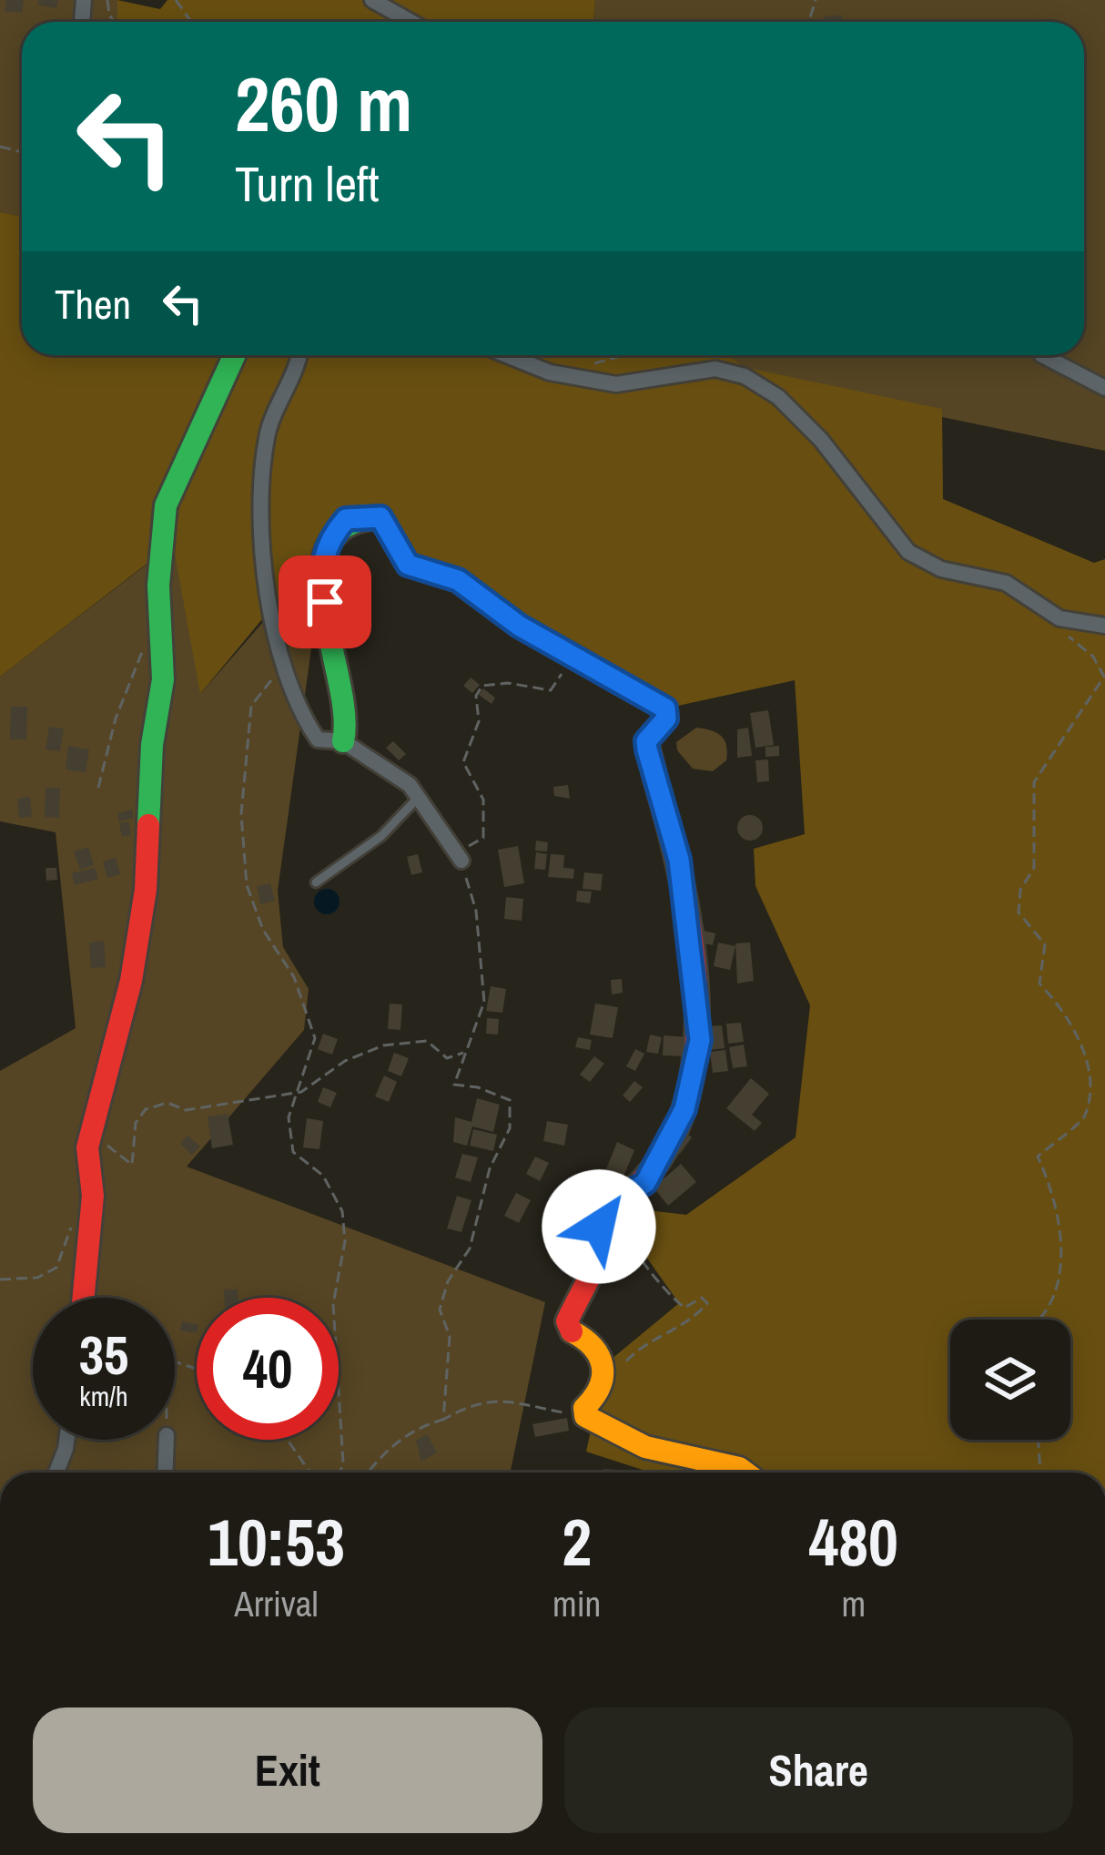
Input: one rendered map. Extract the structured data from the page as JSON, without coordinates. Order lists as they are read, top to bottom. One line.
{"page":{"turn":["260 m","Turn left"],"then":"Then","speed":"35 km/h","limit":"40","eta":["10:53","Arrival","2","min","480","m"],"buttons":["Exit","Share"]}}
